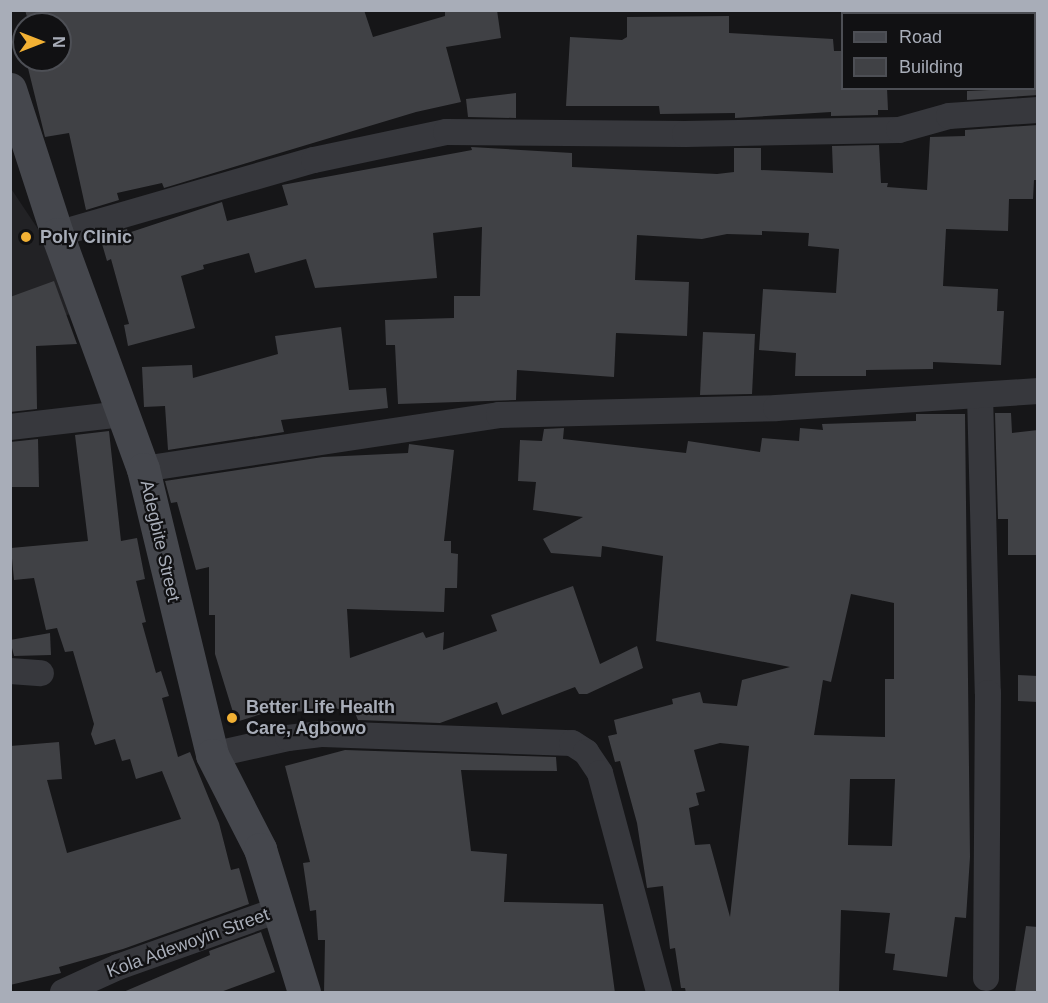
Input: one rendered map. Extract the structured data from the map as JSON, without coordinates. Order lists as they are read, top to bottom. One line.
{"streets":{"street":["Adegbite Street","Kola Adewoyin Street"]},"crossings":[["Adegbite Street","Kola Adewoyin Street"]],"places":["Poly Clinic","Better Life Health Care, Agbowo"],"legend":["Road","Building"],"north":"right"}
